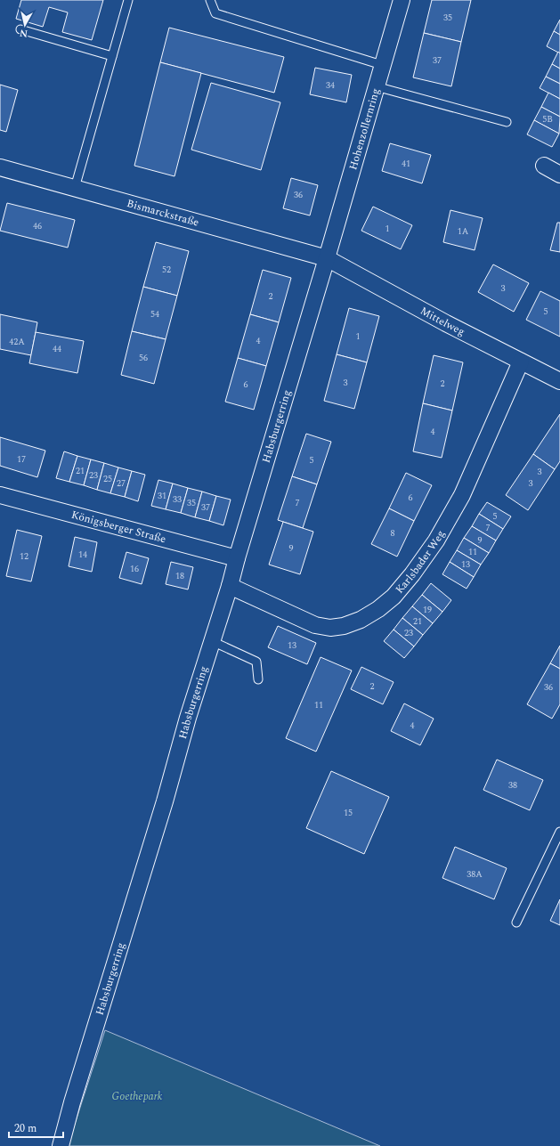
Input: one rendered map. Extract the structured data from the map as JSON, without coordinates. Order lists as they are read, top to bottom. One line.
{"streets":{"street":["Hohenzollernring","Bismarckstraße","Mittelweg","Habsburgerring","Königsberger Straße","Karlsbader Weg"]},"crossings":[["Hohenzollernring","Bismarckstraße"],["Hohenzollernring","Mittelweg"],["Hohenzollernring","Habsburgerring"],["Bismarckstraße","Mittelweg"],["Bismarckstraße","Habsburgerring"],["Mittelweg","Habsburgerring"],["Mittelweg","Karlsbader Weg"],["Habsburgerring","Königsberger Straße"],["Habsburgerring","Karlsbader Weg"]],"parks":["Goethepark"],"house_numbers":["35","37","34","5B","41","36","46","1","1A","52","3","2","5","54","1","4","42A","44","56","3","2","6","4","17","5","21","3","23","25","27","3","31","6","33","35","7","37","5","7","8","9","9","11","14","12","13","16","18","19","21","23","13","2","36","11","4","38","15","38A"],"scale_bar":"20 m","north":"bottom"}
